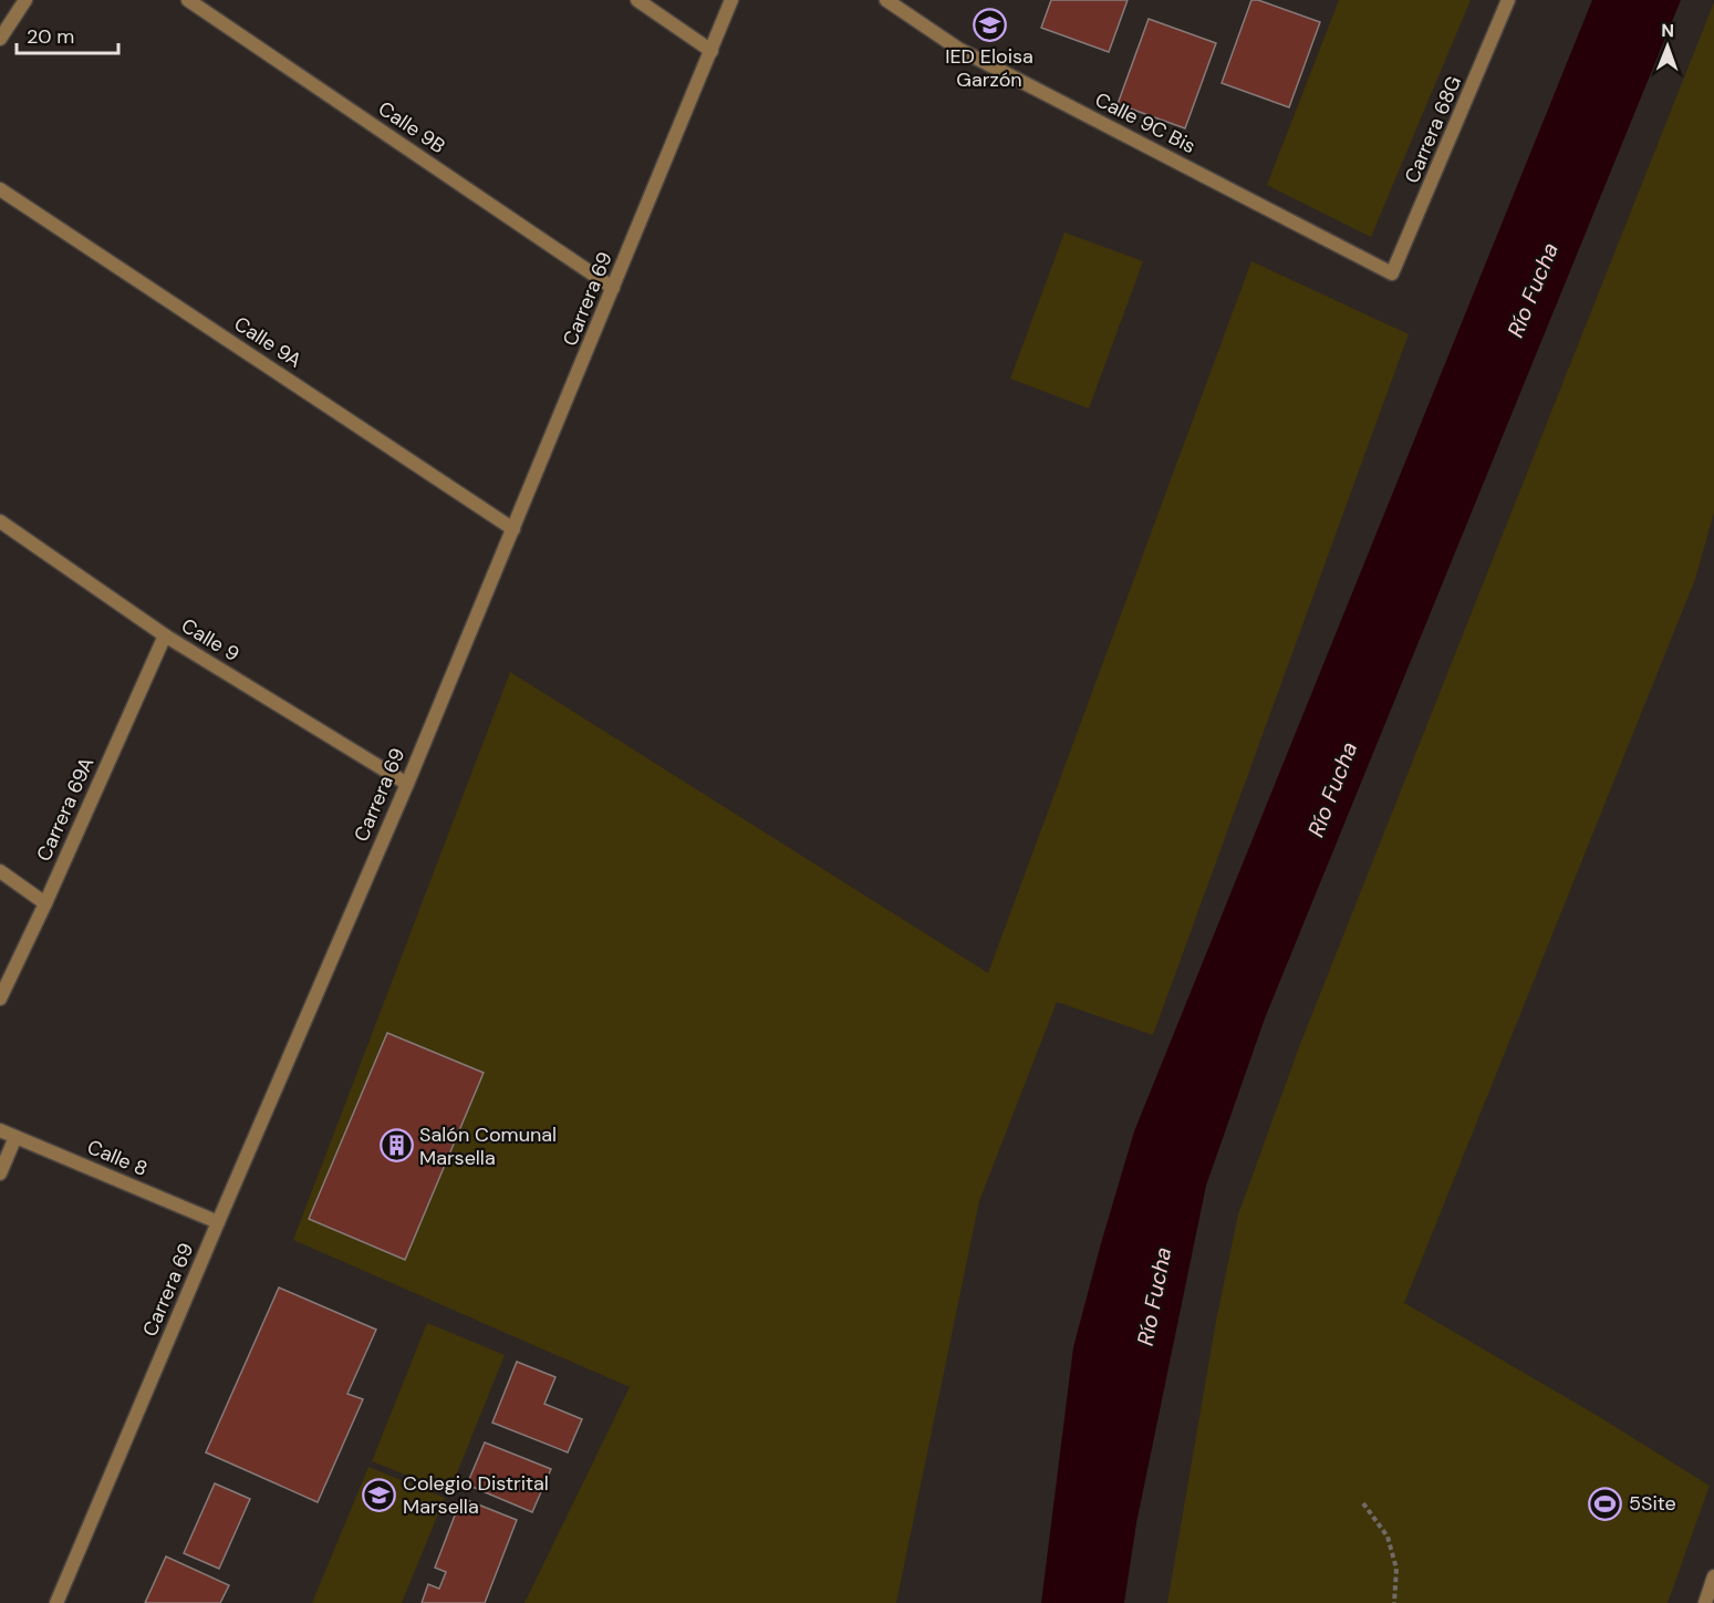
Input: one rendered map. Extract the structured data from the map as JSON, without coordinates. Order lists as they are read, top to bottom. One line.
{"streets":{"street":["Calle 9C Bis","Calle 9B","Carrera 68G","Carrera 69","Calle 9A","Calle 9","Carrera 69A","Calle 8"]},"crossings":[["Calle 9C Bis","Carrera 68G"],["Calle 9B","Carrera 69"],["Carrera 69","Calle 9A"],["Carrera 69","Calle 9"],["Carrera 69","Calle 8"],["Calle 9","Carrera 69A"]],"water":["Río Fucha"],"places":{"school or university":["IED Eloisa Garzón","Colegio Distrital Marsella"],"building":["Salón Comunal Marsella"],"sports":["5Site"]},"scale_bar":"20 m","north":"top"}
